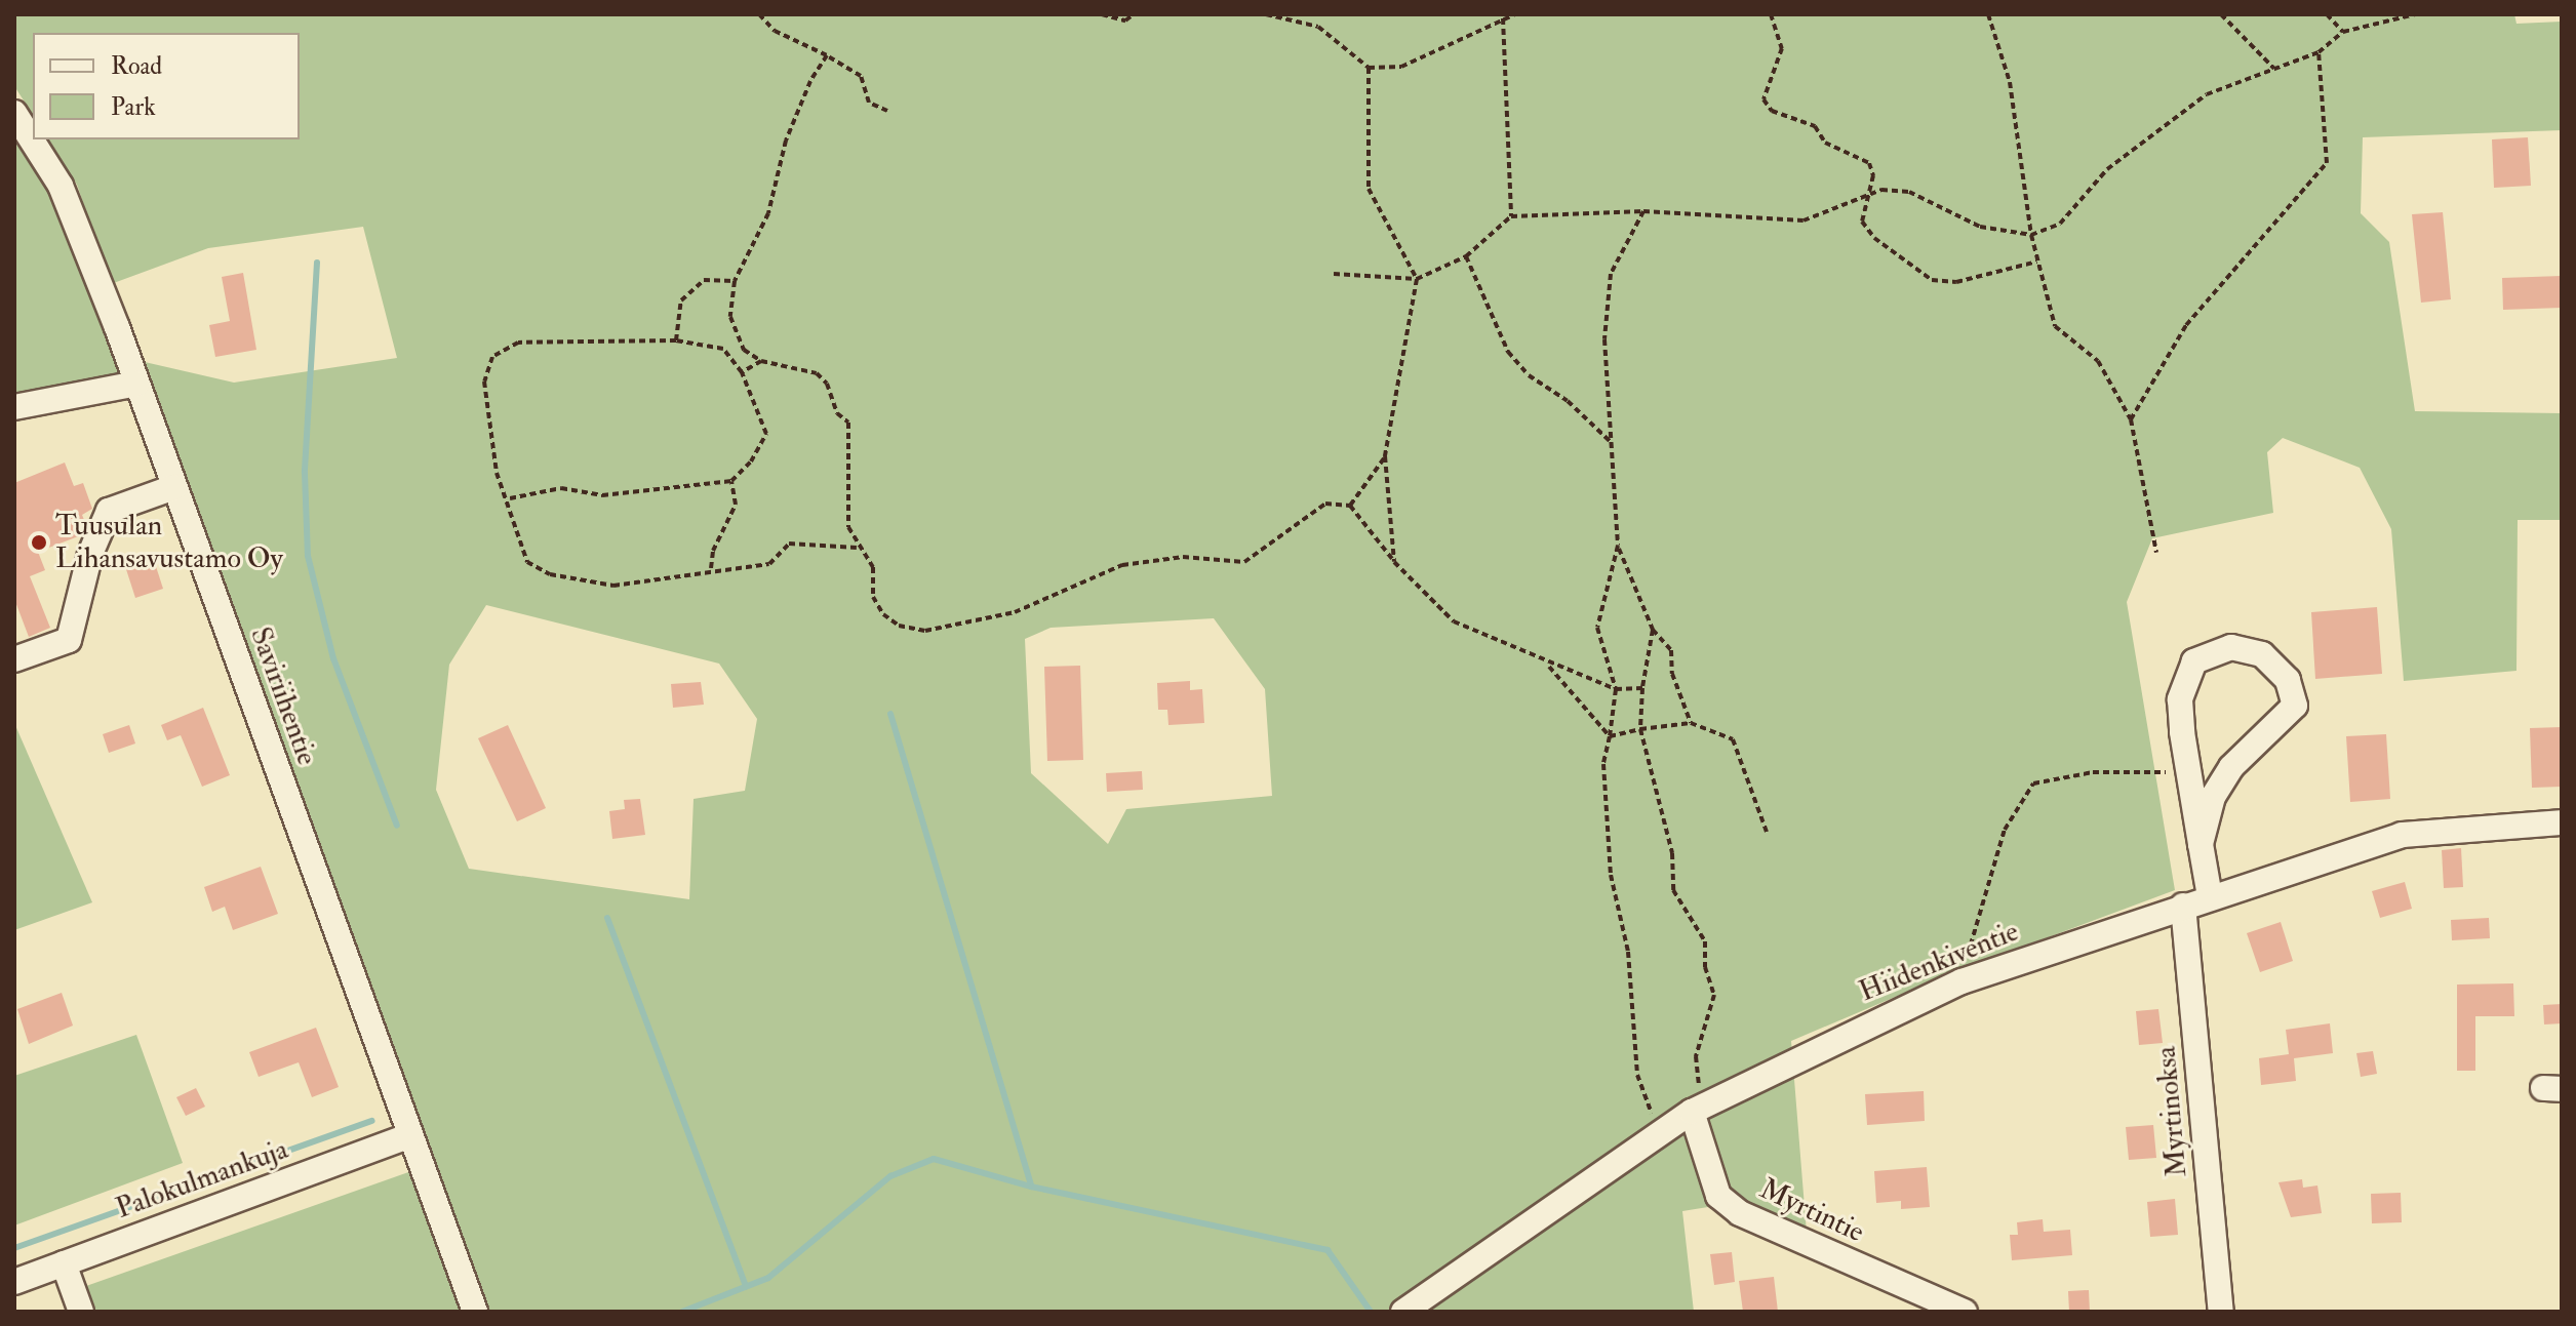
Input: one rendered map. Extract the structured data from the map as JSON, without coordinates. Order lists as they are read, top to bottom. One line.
{"streets":{"street":["Saviriihentie","Hiidenkiventie","Myrtinoksa","Palokulmankuja","Myrtintie"]},"crossings":[["Saviriihentie","Palokulmankuja"],["Hiidenkiventie","Myrtinoksa"],["Hiidenkiventie","Myrtintie"]],"places":["Tuusulan Lihansavustamo Oy"],"legend":["Road","Park"]}
